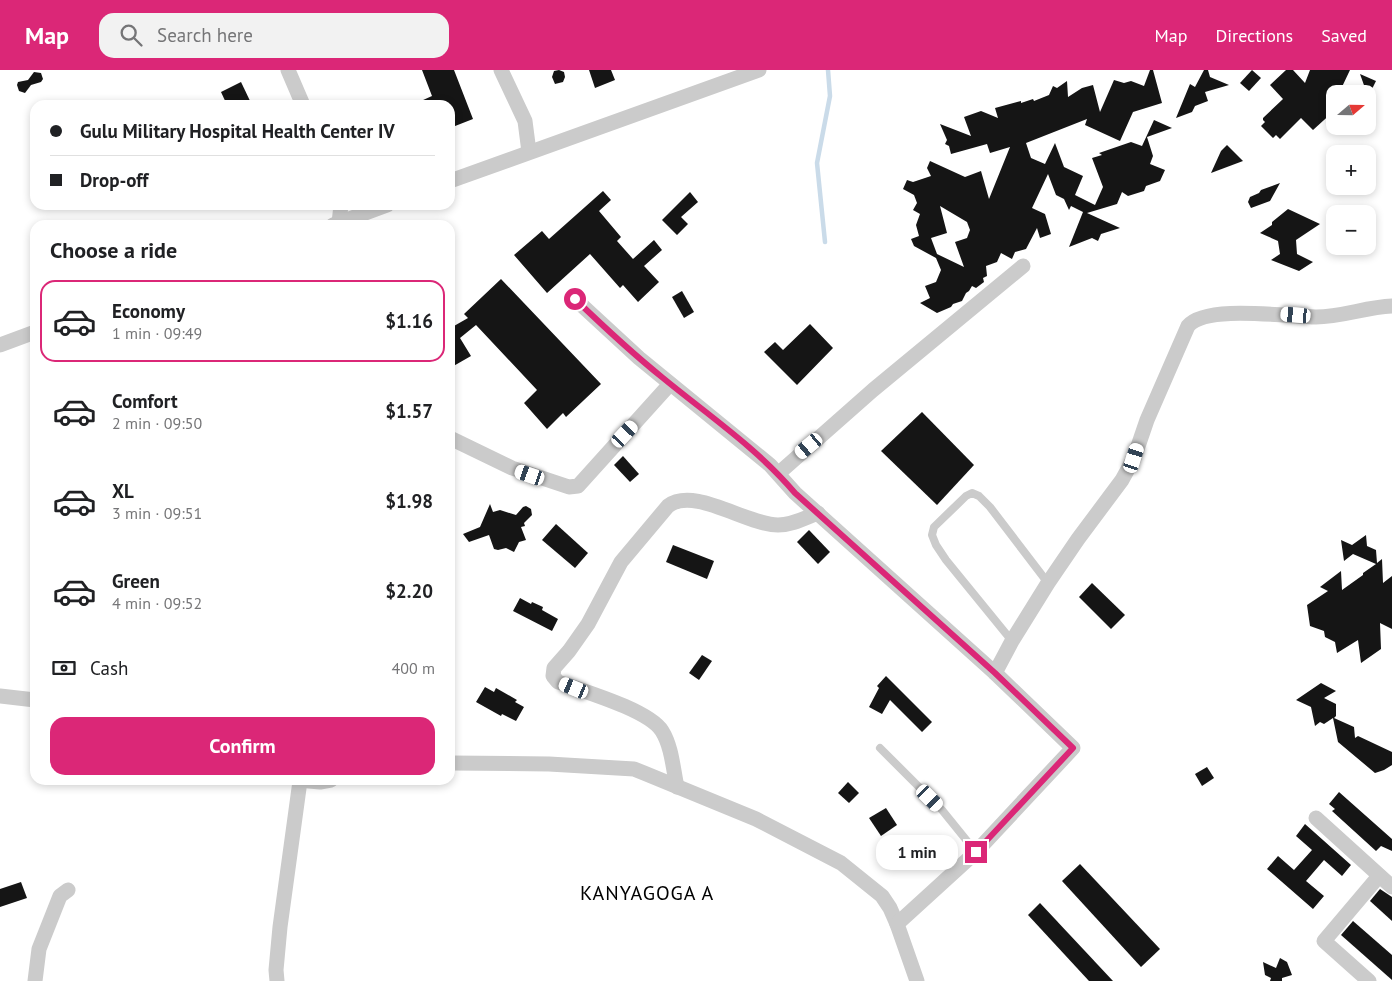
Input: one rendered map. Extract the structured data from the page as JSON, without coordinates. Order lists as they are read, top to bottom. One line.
{"districts":["KANYAGOGA A"],"north":"right","page":{"header":"Map","search":"Search here","nav":["Map","Directions","Saved"],"map_buttons":["+","−"],"banner":["Gulu Military Hospital Health Center IV","Drop-off"],"heading":"Choose a ride","list":[{"name":"Economy","note":"1 min · 09:49","value":"$1.16"},{"name":"Comfort","note":"2 min · 09:50","value":"$1.57"},{"name":"XL","note":"3 min · 09:51","value":"$1.98"},{"name":"Green","note":"4 min · 09:52","value":"$2.20"}],"pay":["Cash","400 m"],"buttons":"Confirm","bubble":"1 min"}}
